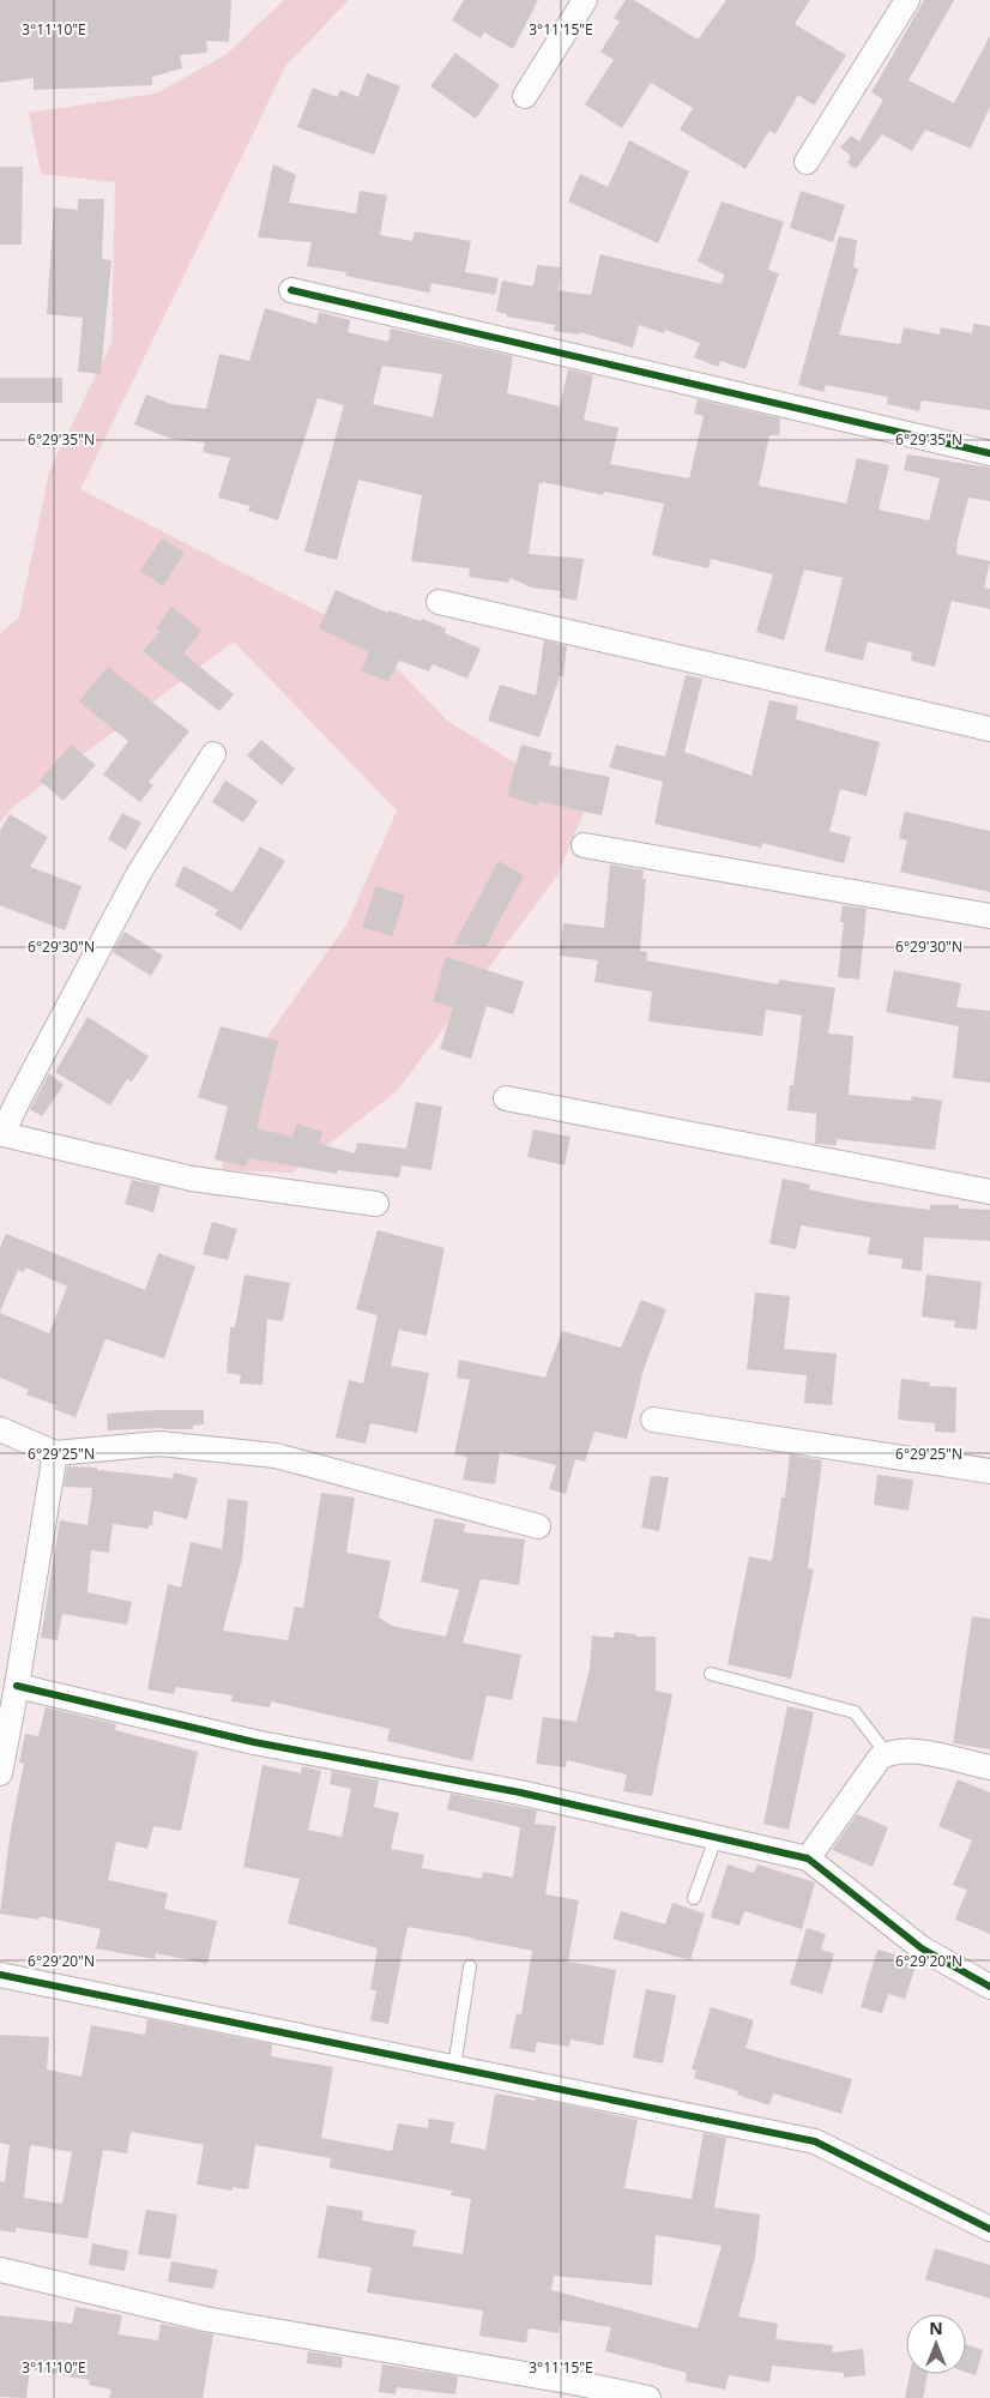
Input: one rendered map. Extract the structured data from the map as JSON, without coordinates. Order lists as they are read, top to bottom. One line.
{"north":"top","coordinates":["3°11'10\"E","3°11'15\"E","6°29'35\"N","6°29'30\"N","6°29'25\"N","6°29'20\"N"]}
